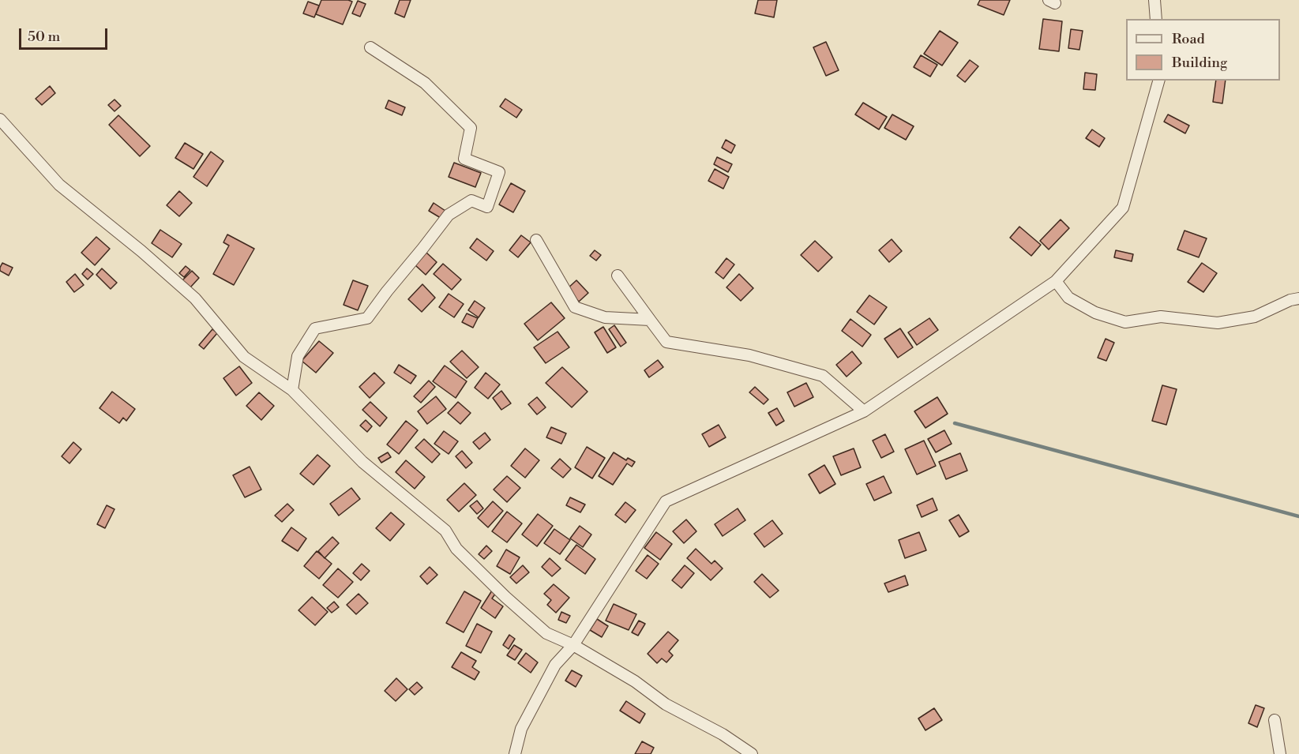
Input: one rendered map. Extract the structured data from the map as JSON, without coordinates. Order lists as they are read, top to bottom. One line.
{"legend":["Road","Building"],"scale_bar":"50 m"}
